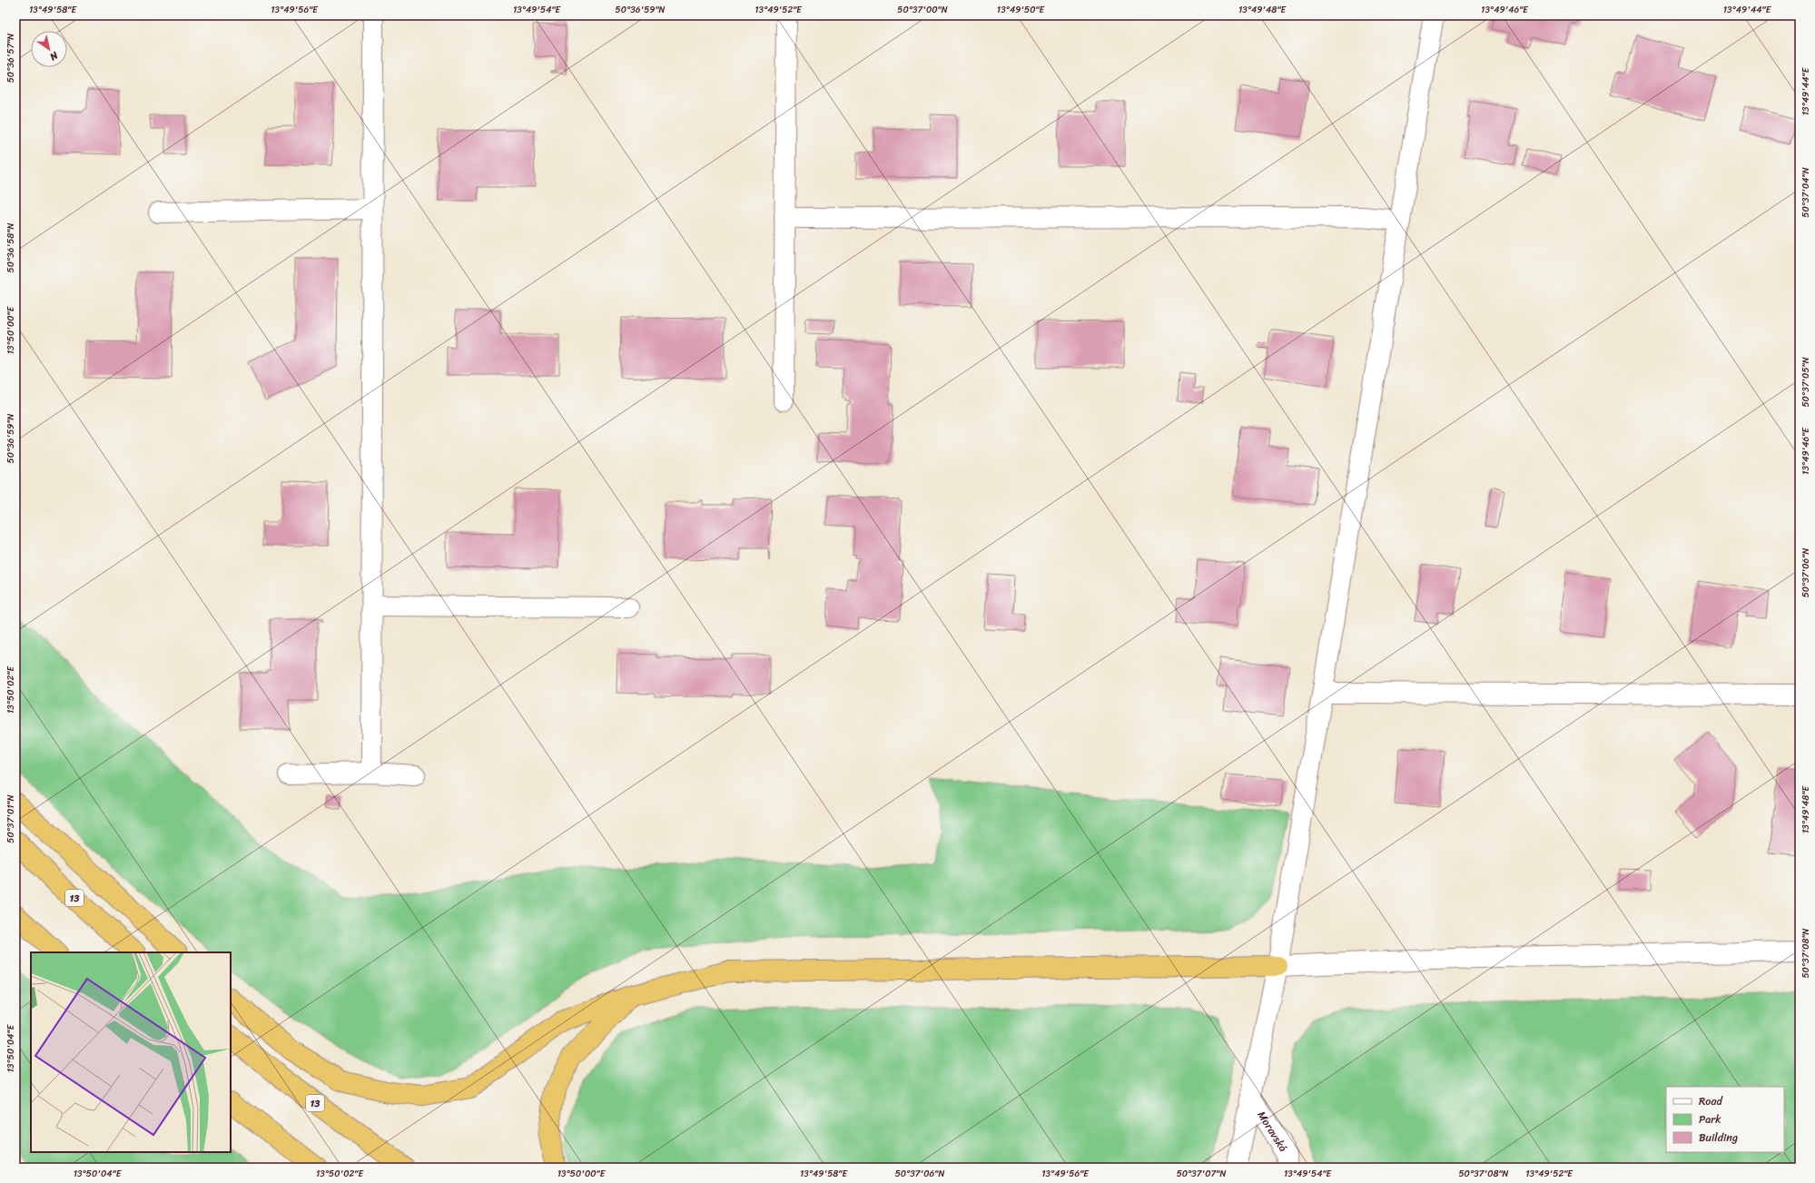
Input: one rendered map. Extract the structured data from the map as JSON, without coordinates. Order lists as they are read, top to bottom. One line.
{"streets":{"highway":["13"],"street":["Moravská"]},"legend":["Road","Park","Building"],"north":"bottom right","coordinates":["13°49'58\"E","13°49'56\"E","13°49'54\"E","50°36'59\"N","13°49'52\"E","50°37'00\"N","13°49'50\"E","13°49'48\"E","13°49'46\"E","13°49'44\"E","50°36'57\"N","50°37'04\"N","50°36'58\"N","13°50'00\"E","50°37'05\"N","50°37'06\"N","13°50'02\"E","50°37'01\"N","50°37'08\"N","13°50'04\"E","50°37'07\"N"]}
